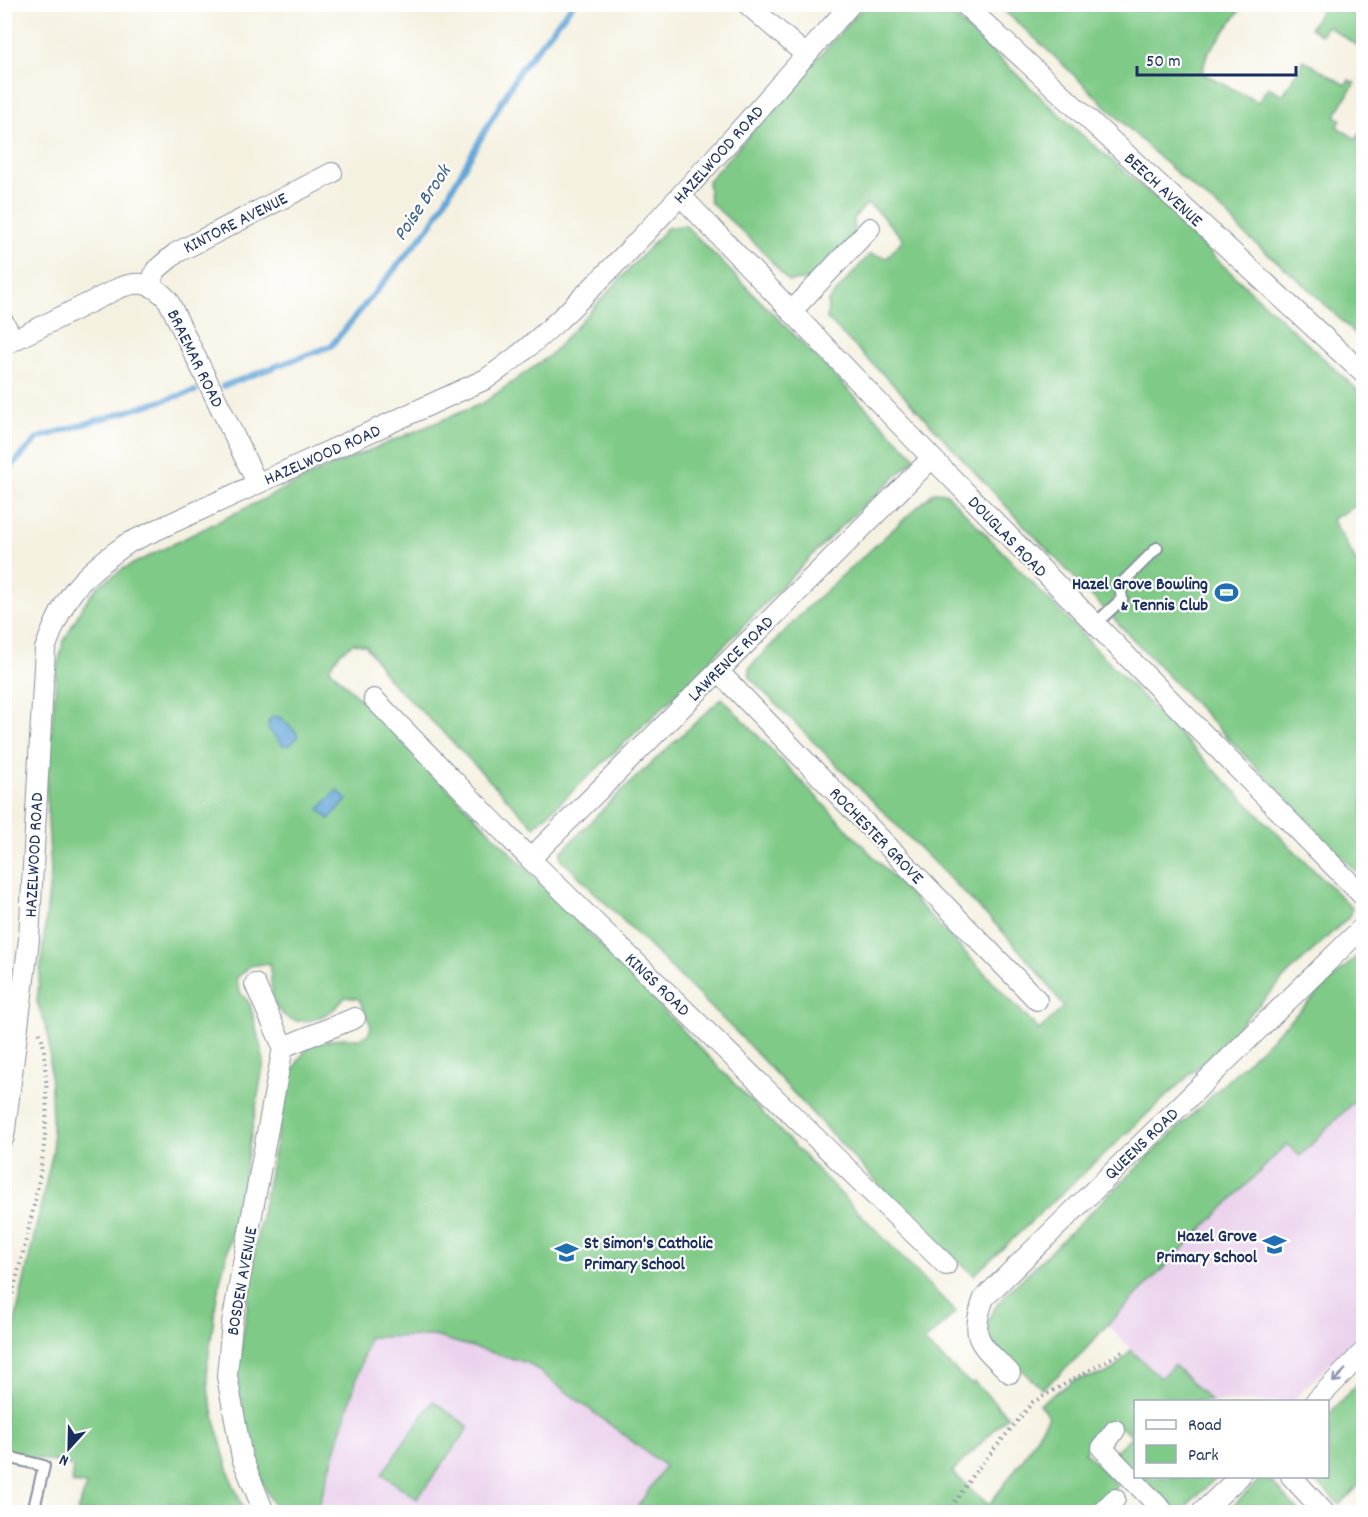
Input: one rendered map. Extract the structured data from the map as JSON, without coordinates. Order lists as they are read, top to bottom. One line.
{"streets":{"street":["HAZELWOOD ROAD","BEECH AVENUE","KINTORE AVENUE","BRAEMAR ROAD","DOUGLAS ROAD","LAWRENCE ROAD","ROCHESTER GROVE","KINGS ROAD","QUEENS ROAD","BOSDEN AVENUE"]},"crossings":[["HAZELWOOD ROAD","BRAEMAR ROAD"],["HAZELWOOD ROAD","DOUGLAS ROAD"],["KINTORE AVENUE","BRAEMAR ROAD"],["DOUGLAS ROAD","LAWRENCE ROAD"],["LAWRENCE ROAD","ROCHESTER GROVE"],["LAWRENCE ROAD","KINGS ROAD"]],"water":["Poise Brook"],"places":{"sports":["Hazel Grove Bowling & Tennis Club"],"school or university":["Hazel Grove Primary School","St Simon's Catholic Primary School"]},"legend":["Road","Park"],"scale_bar":"50 m","north":"bottom"}
